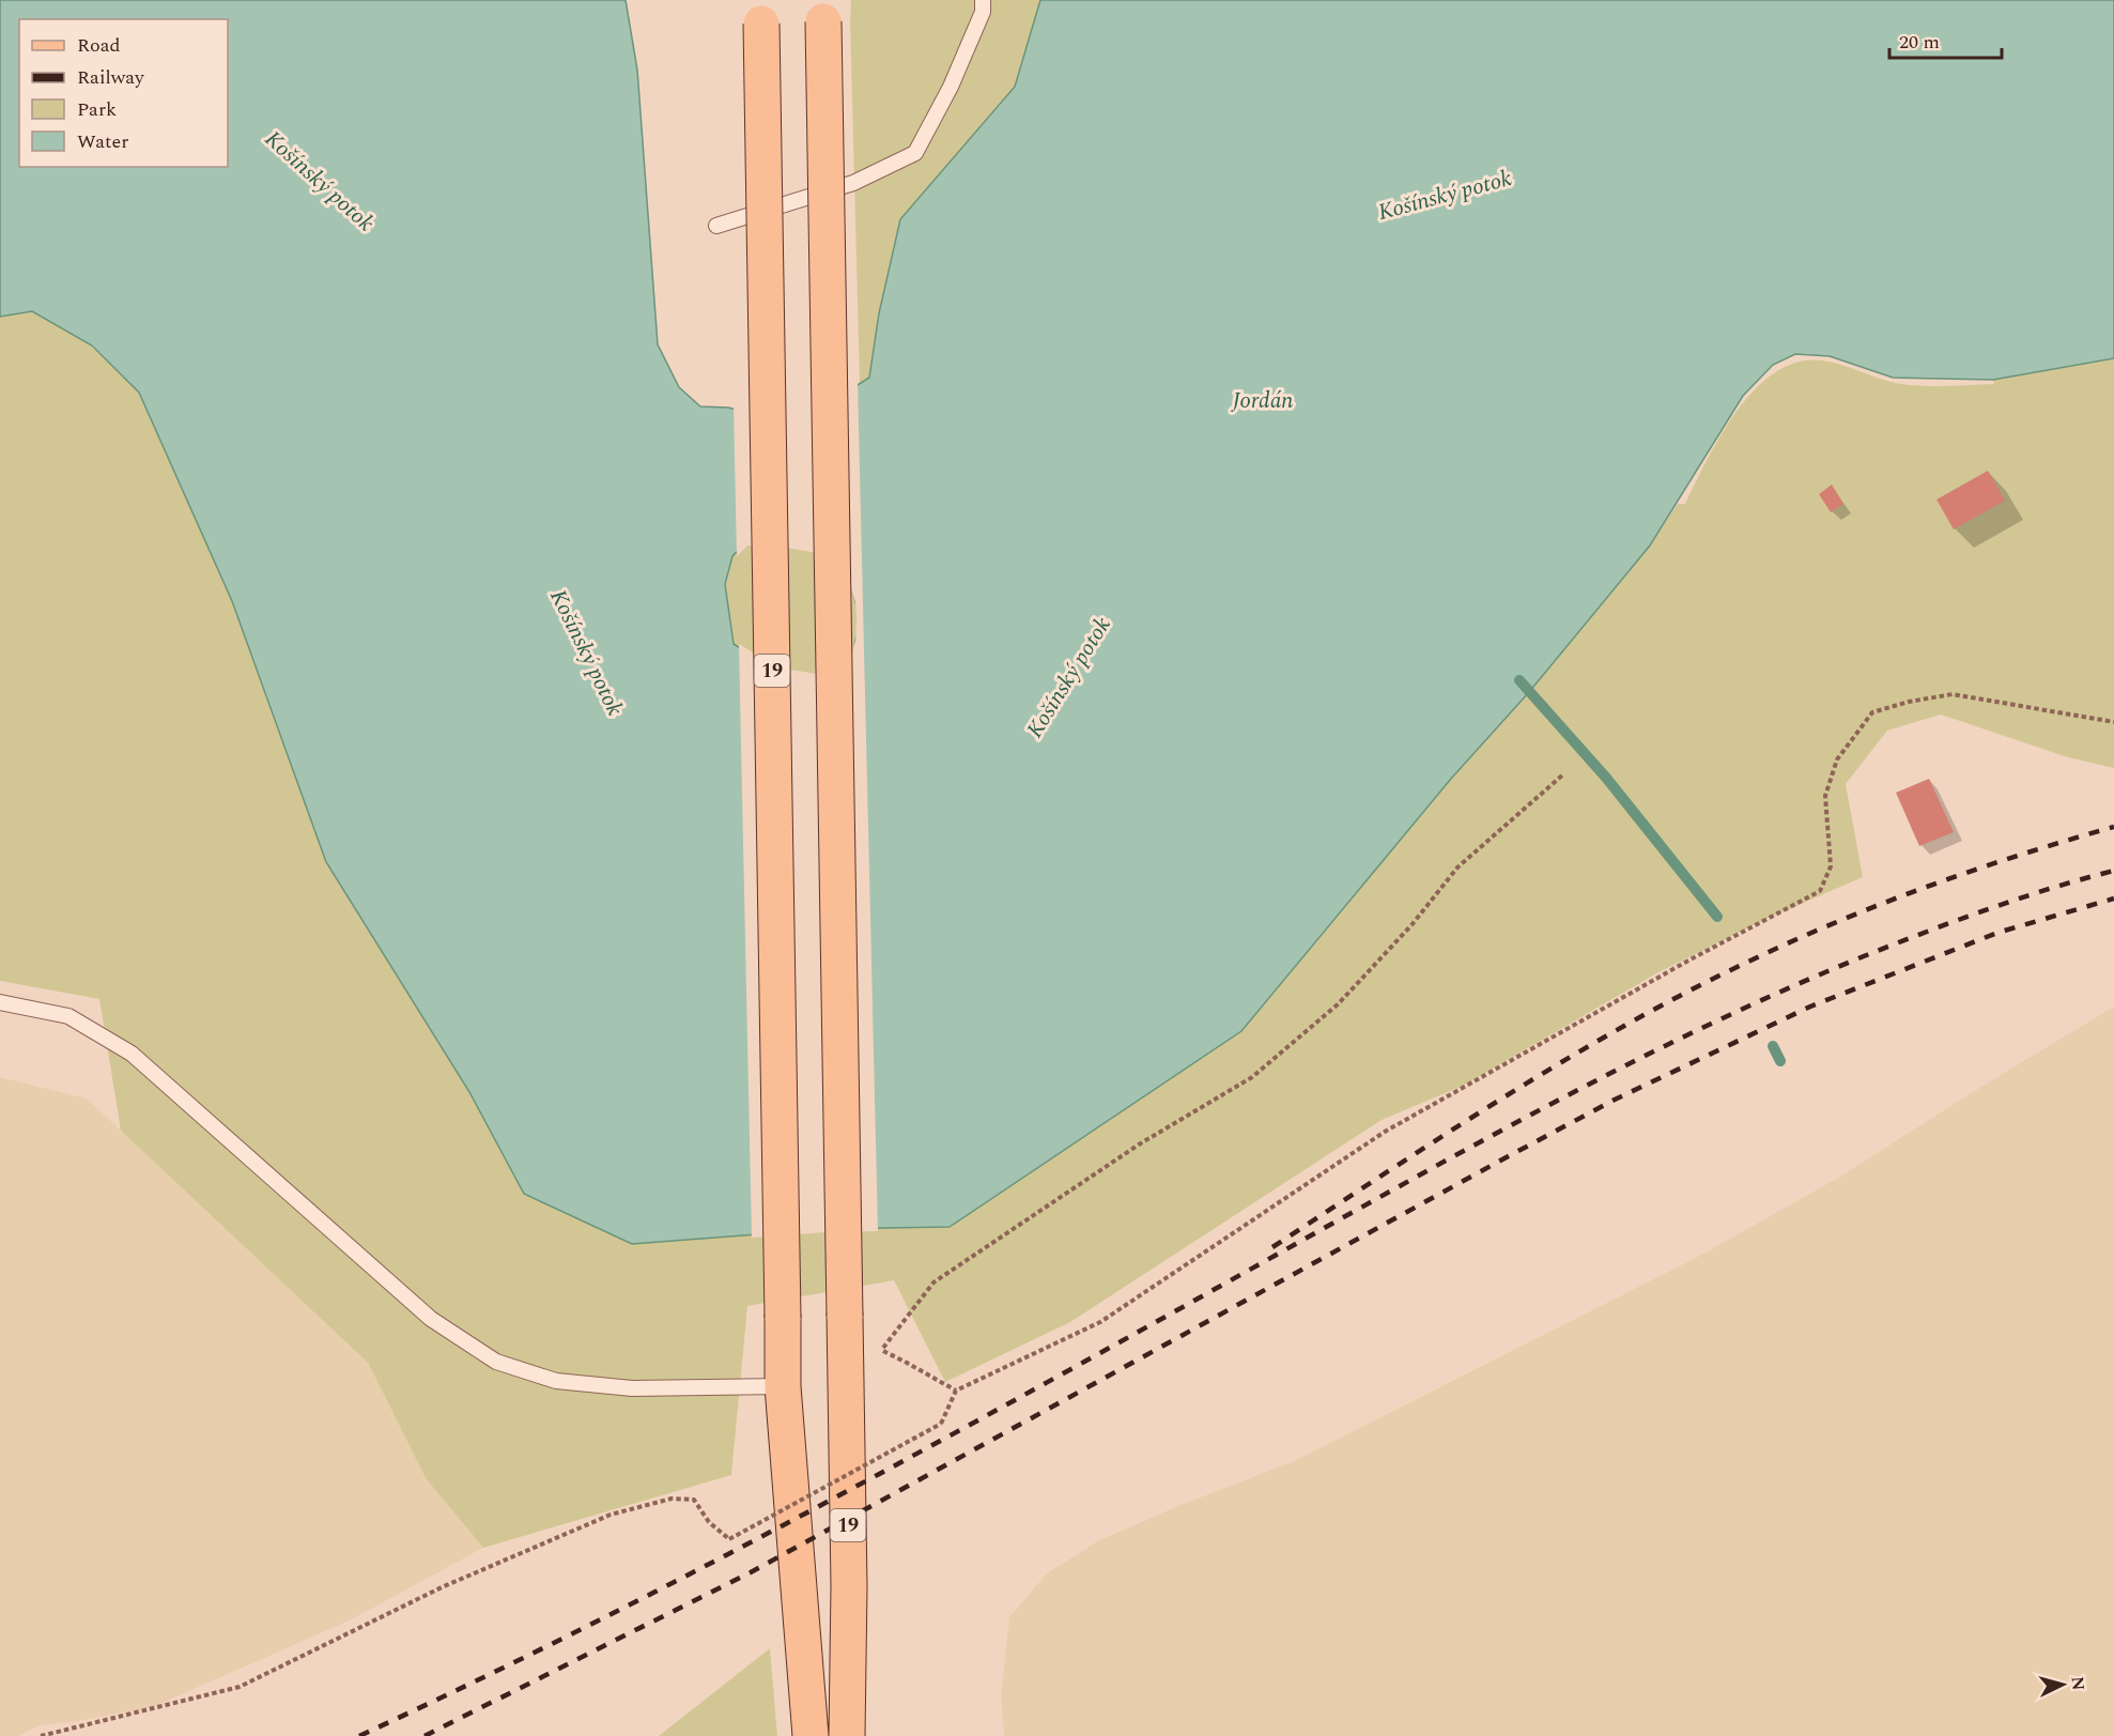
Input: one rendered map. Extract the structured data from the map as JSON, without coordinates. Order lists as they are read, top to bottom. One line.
{"streets":{"main road":["19"]},"water":["Košínský potok","Jordán"],"legend":["Road","Railway","Park","Water"],"scale_bar":"20 m","north":"right"}
